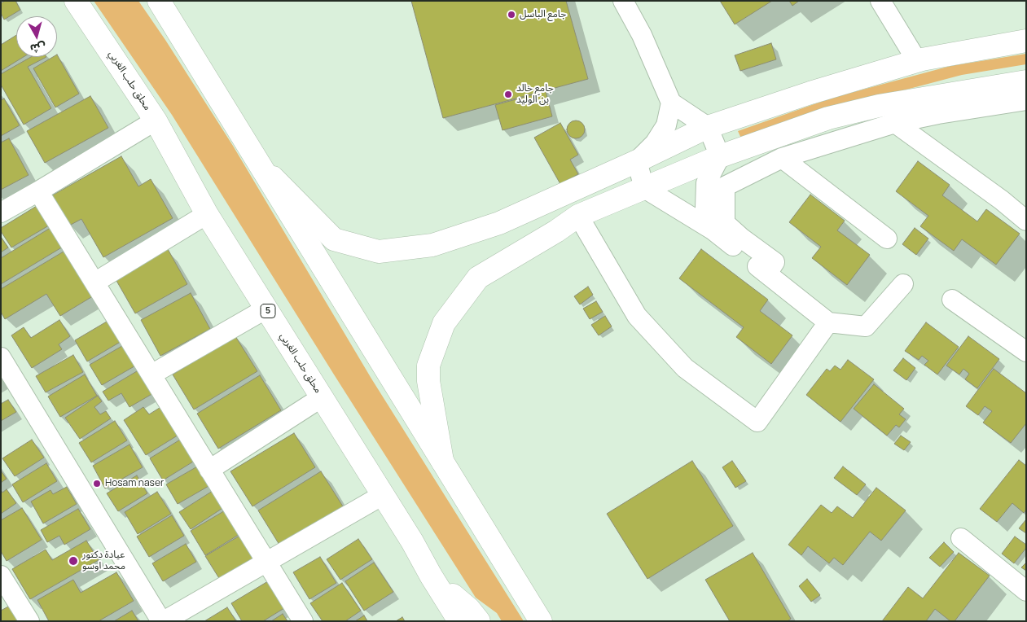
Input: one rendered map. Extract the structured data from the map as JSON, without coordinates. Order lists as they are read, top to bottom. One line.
{"streets":{"main road":["محلق حلب الغربي","5"]},"places":["جامع الباسل","جامع خالد بن الوليد","Hosam naser","عيادة دكتور محمد اوسو"],"north":"bottom"}
